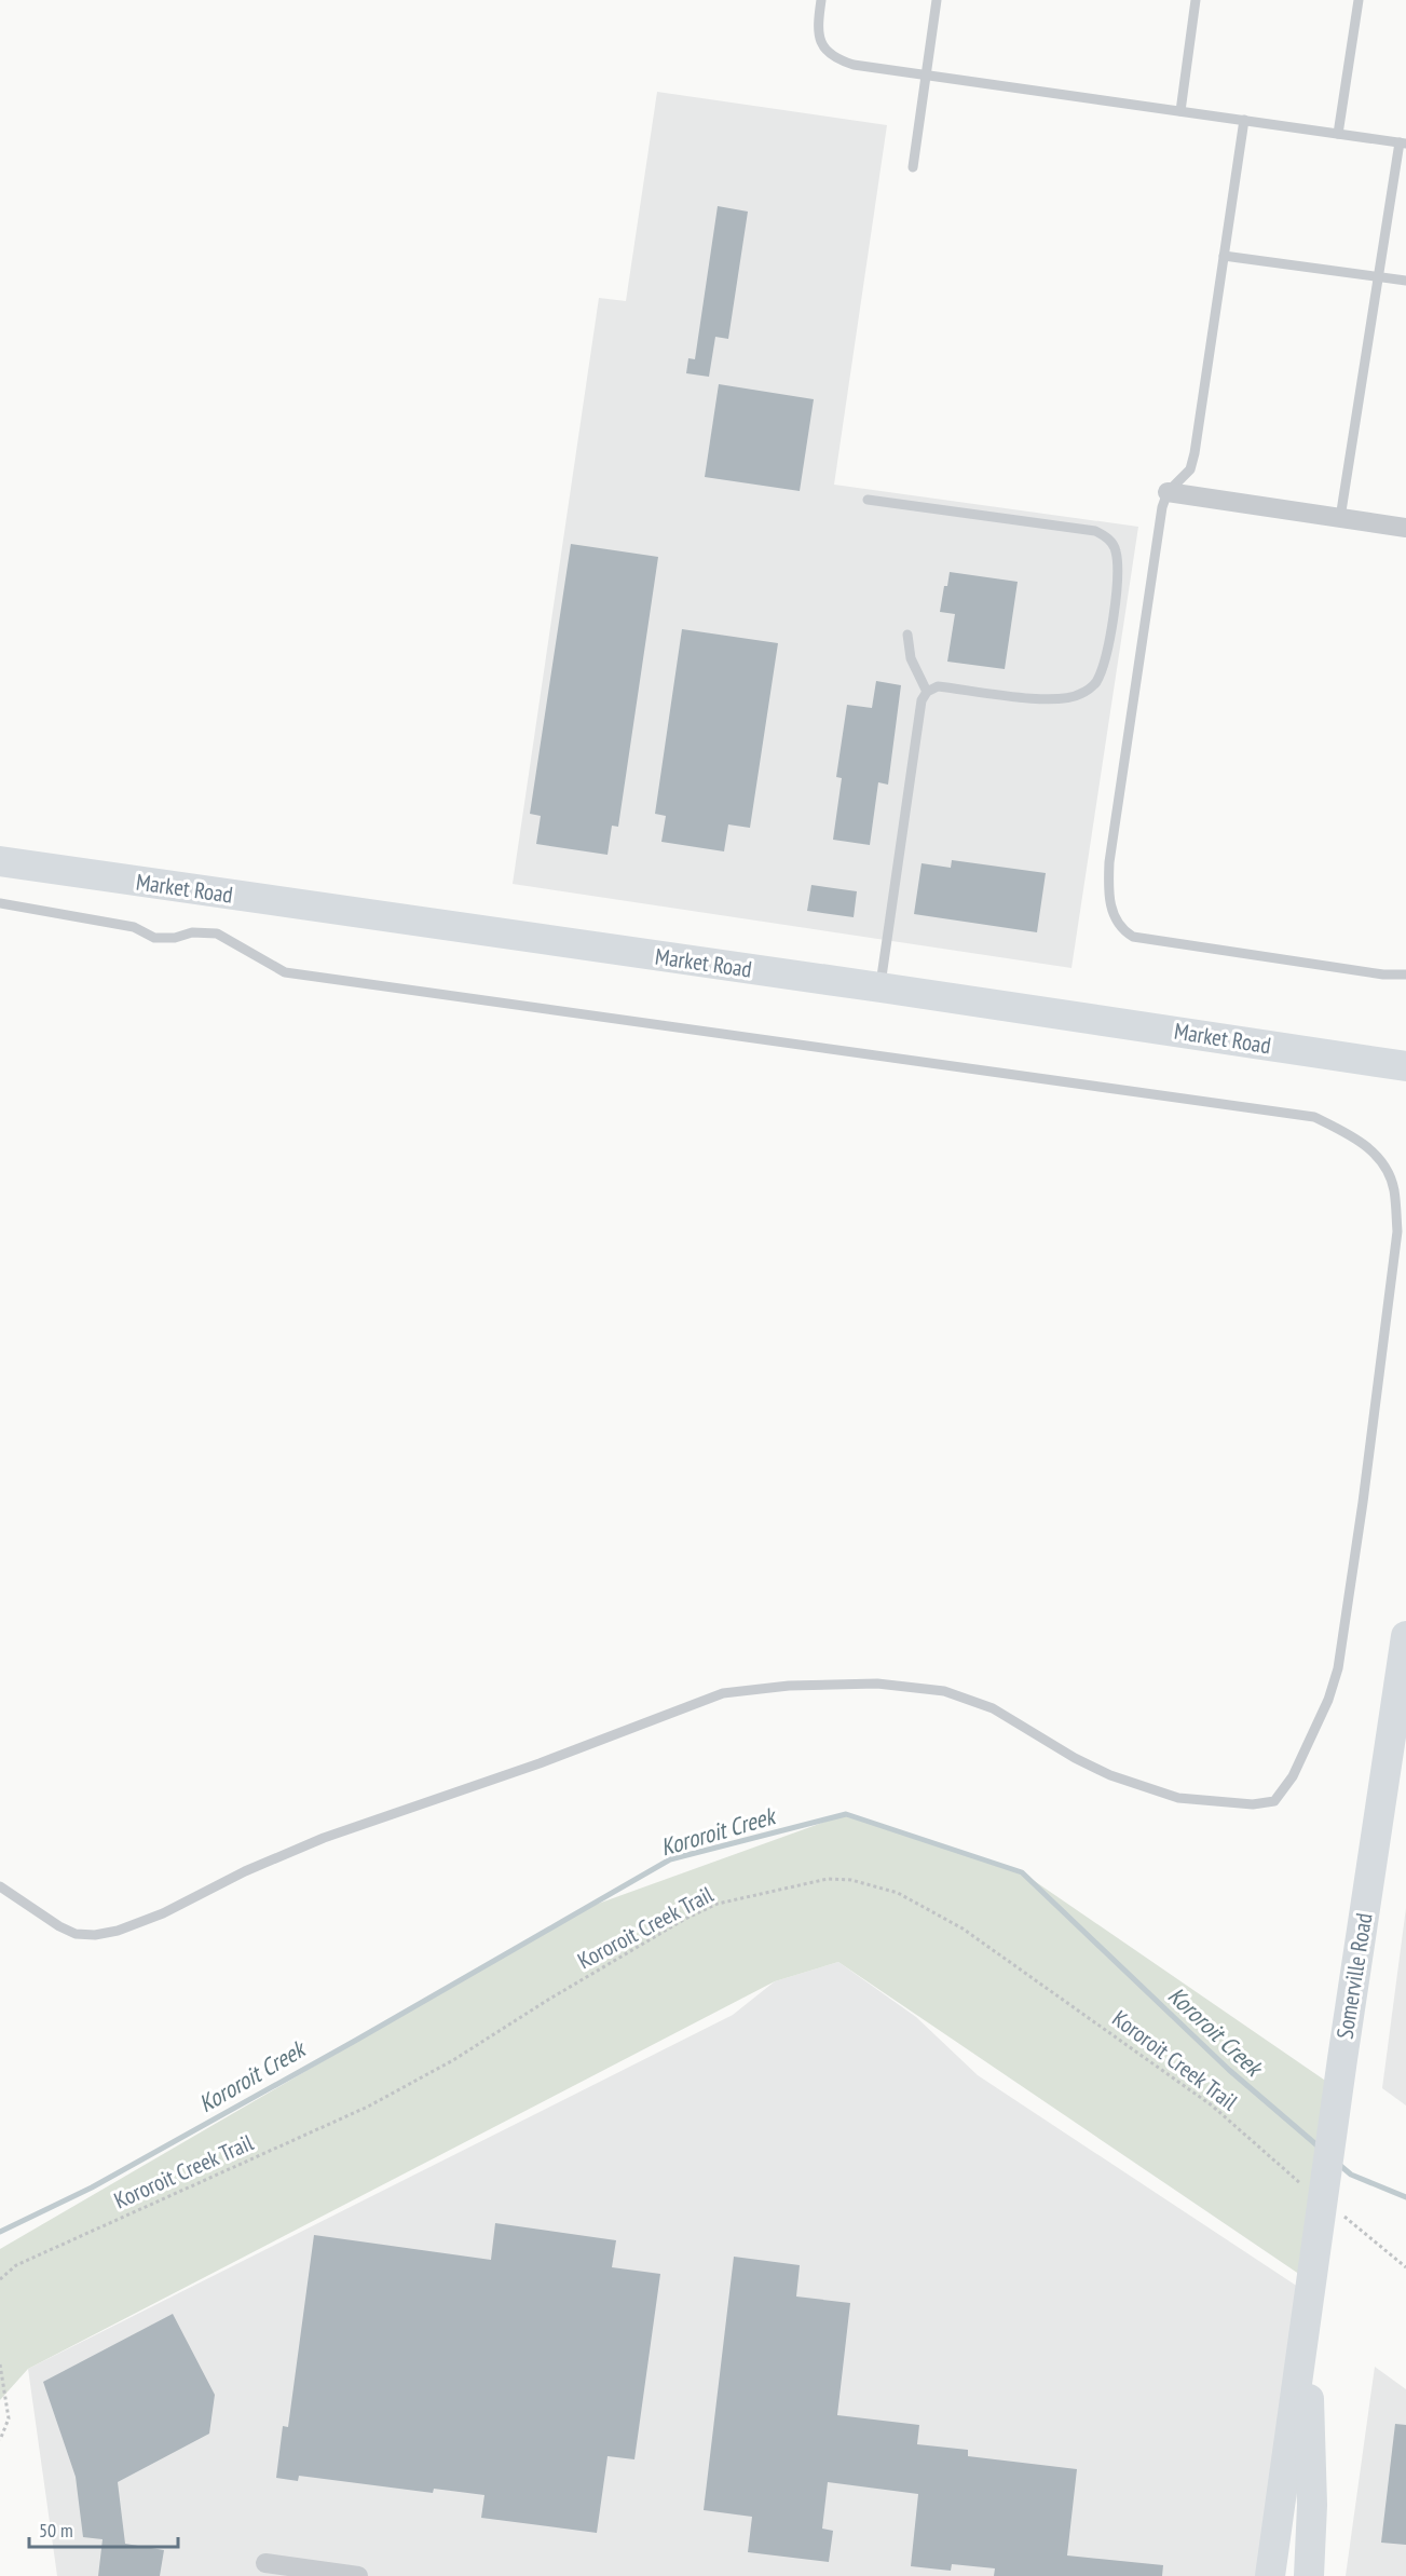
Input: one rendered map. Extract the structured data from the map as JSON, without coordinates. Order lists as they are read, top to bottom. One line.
{"streets":{"main road":["Market Road","Somerville Road"],"path":["Kororoit Creek Trail"]},"water":["Kororoit Creek"],"scale_bar":"50 m"}
